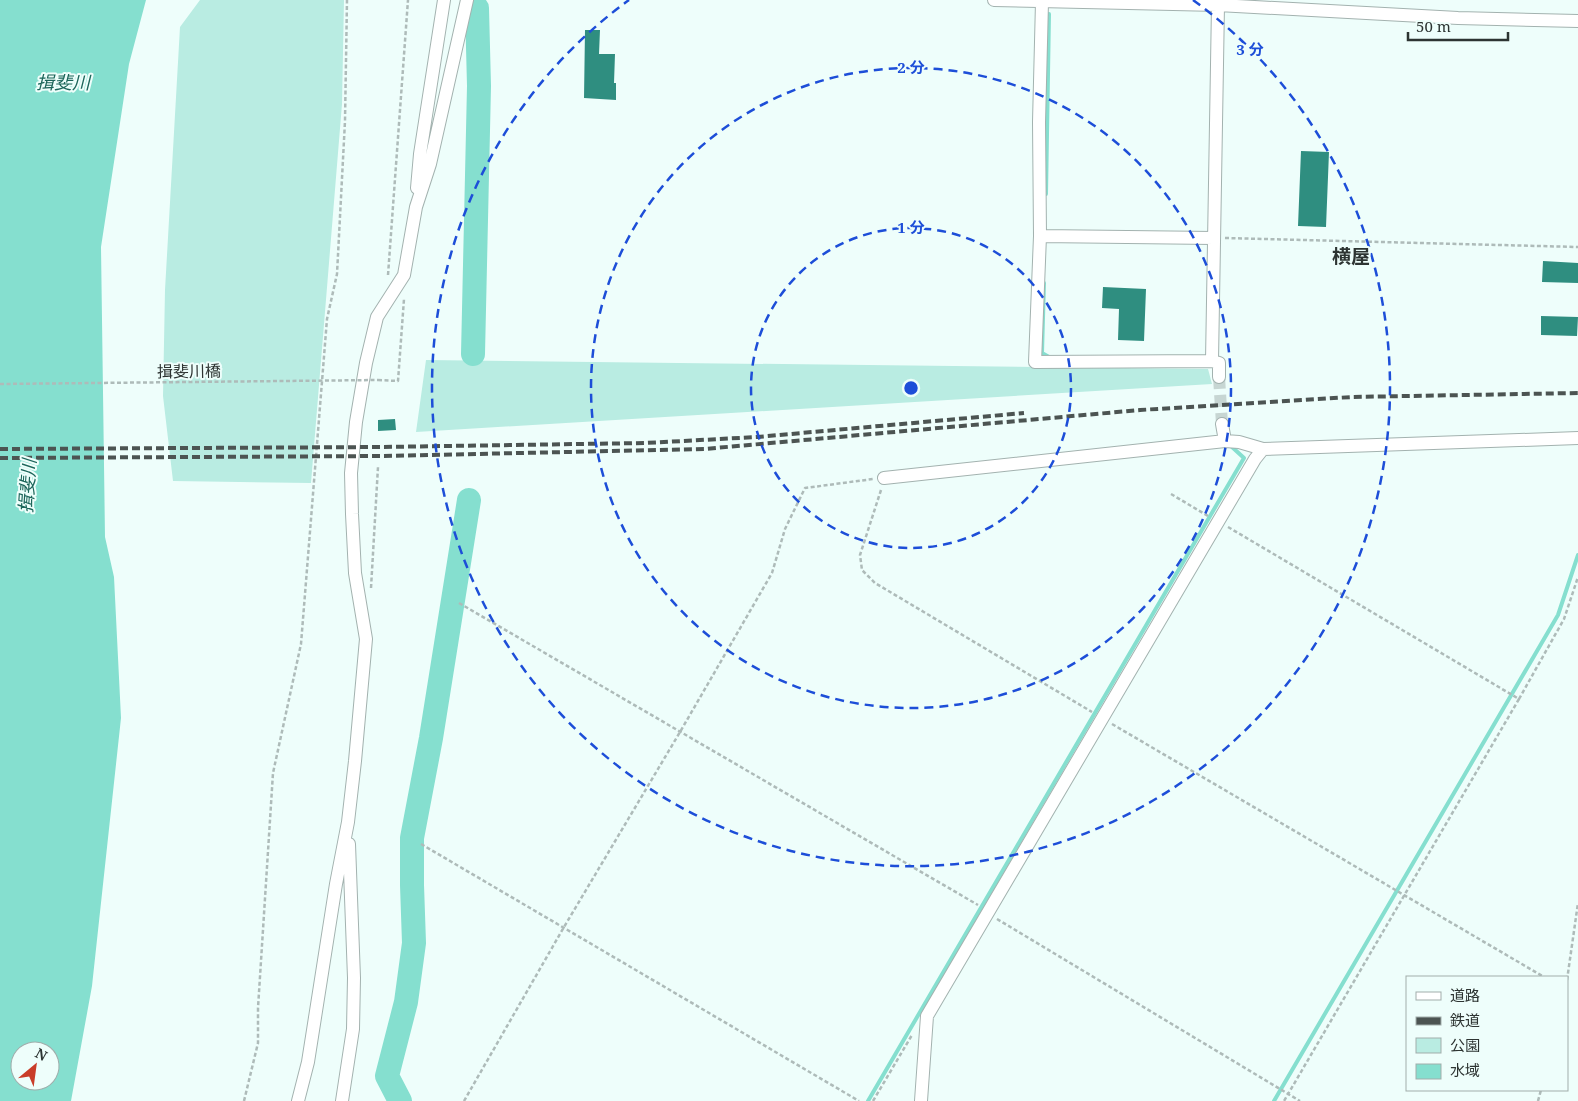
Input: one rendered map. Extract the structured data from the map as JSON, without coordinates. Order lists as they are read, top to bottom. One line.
{"streets":{"path":["揖斐川橋"]},"districts":["横屋"],"water":["揖斐川"],"legend":["道路","鉄道","公園","水域"],"scale_bar":"50 m","north":"top right","rings":["3 分","2 分","1 分"]}
